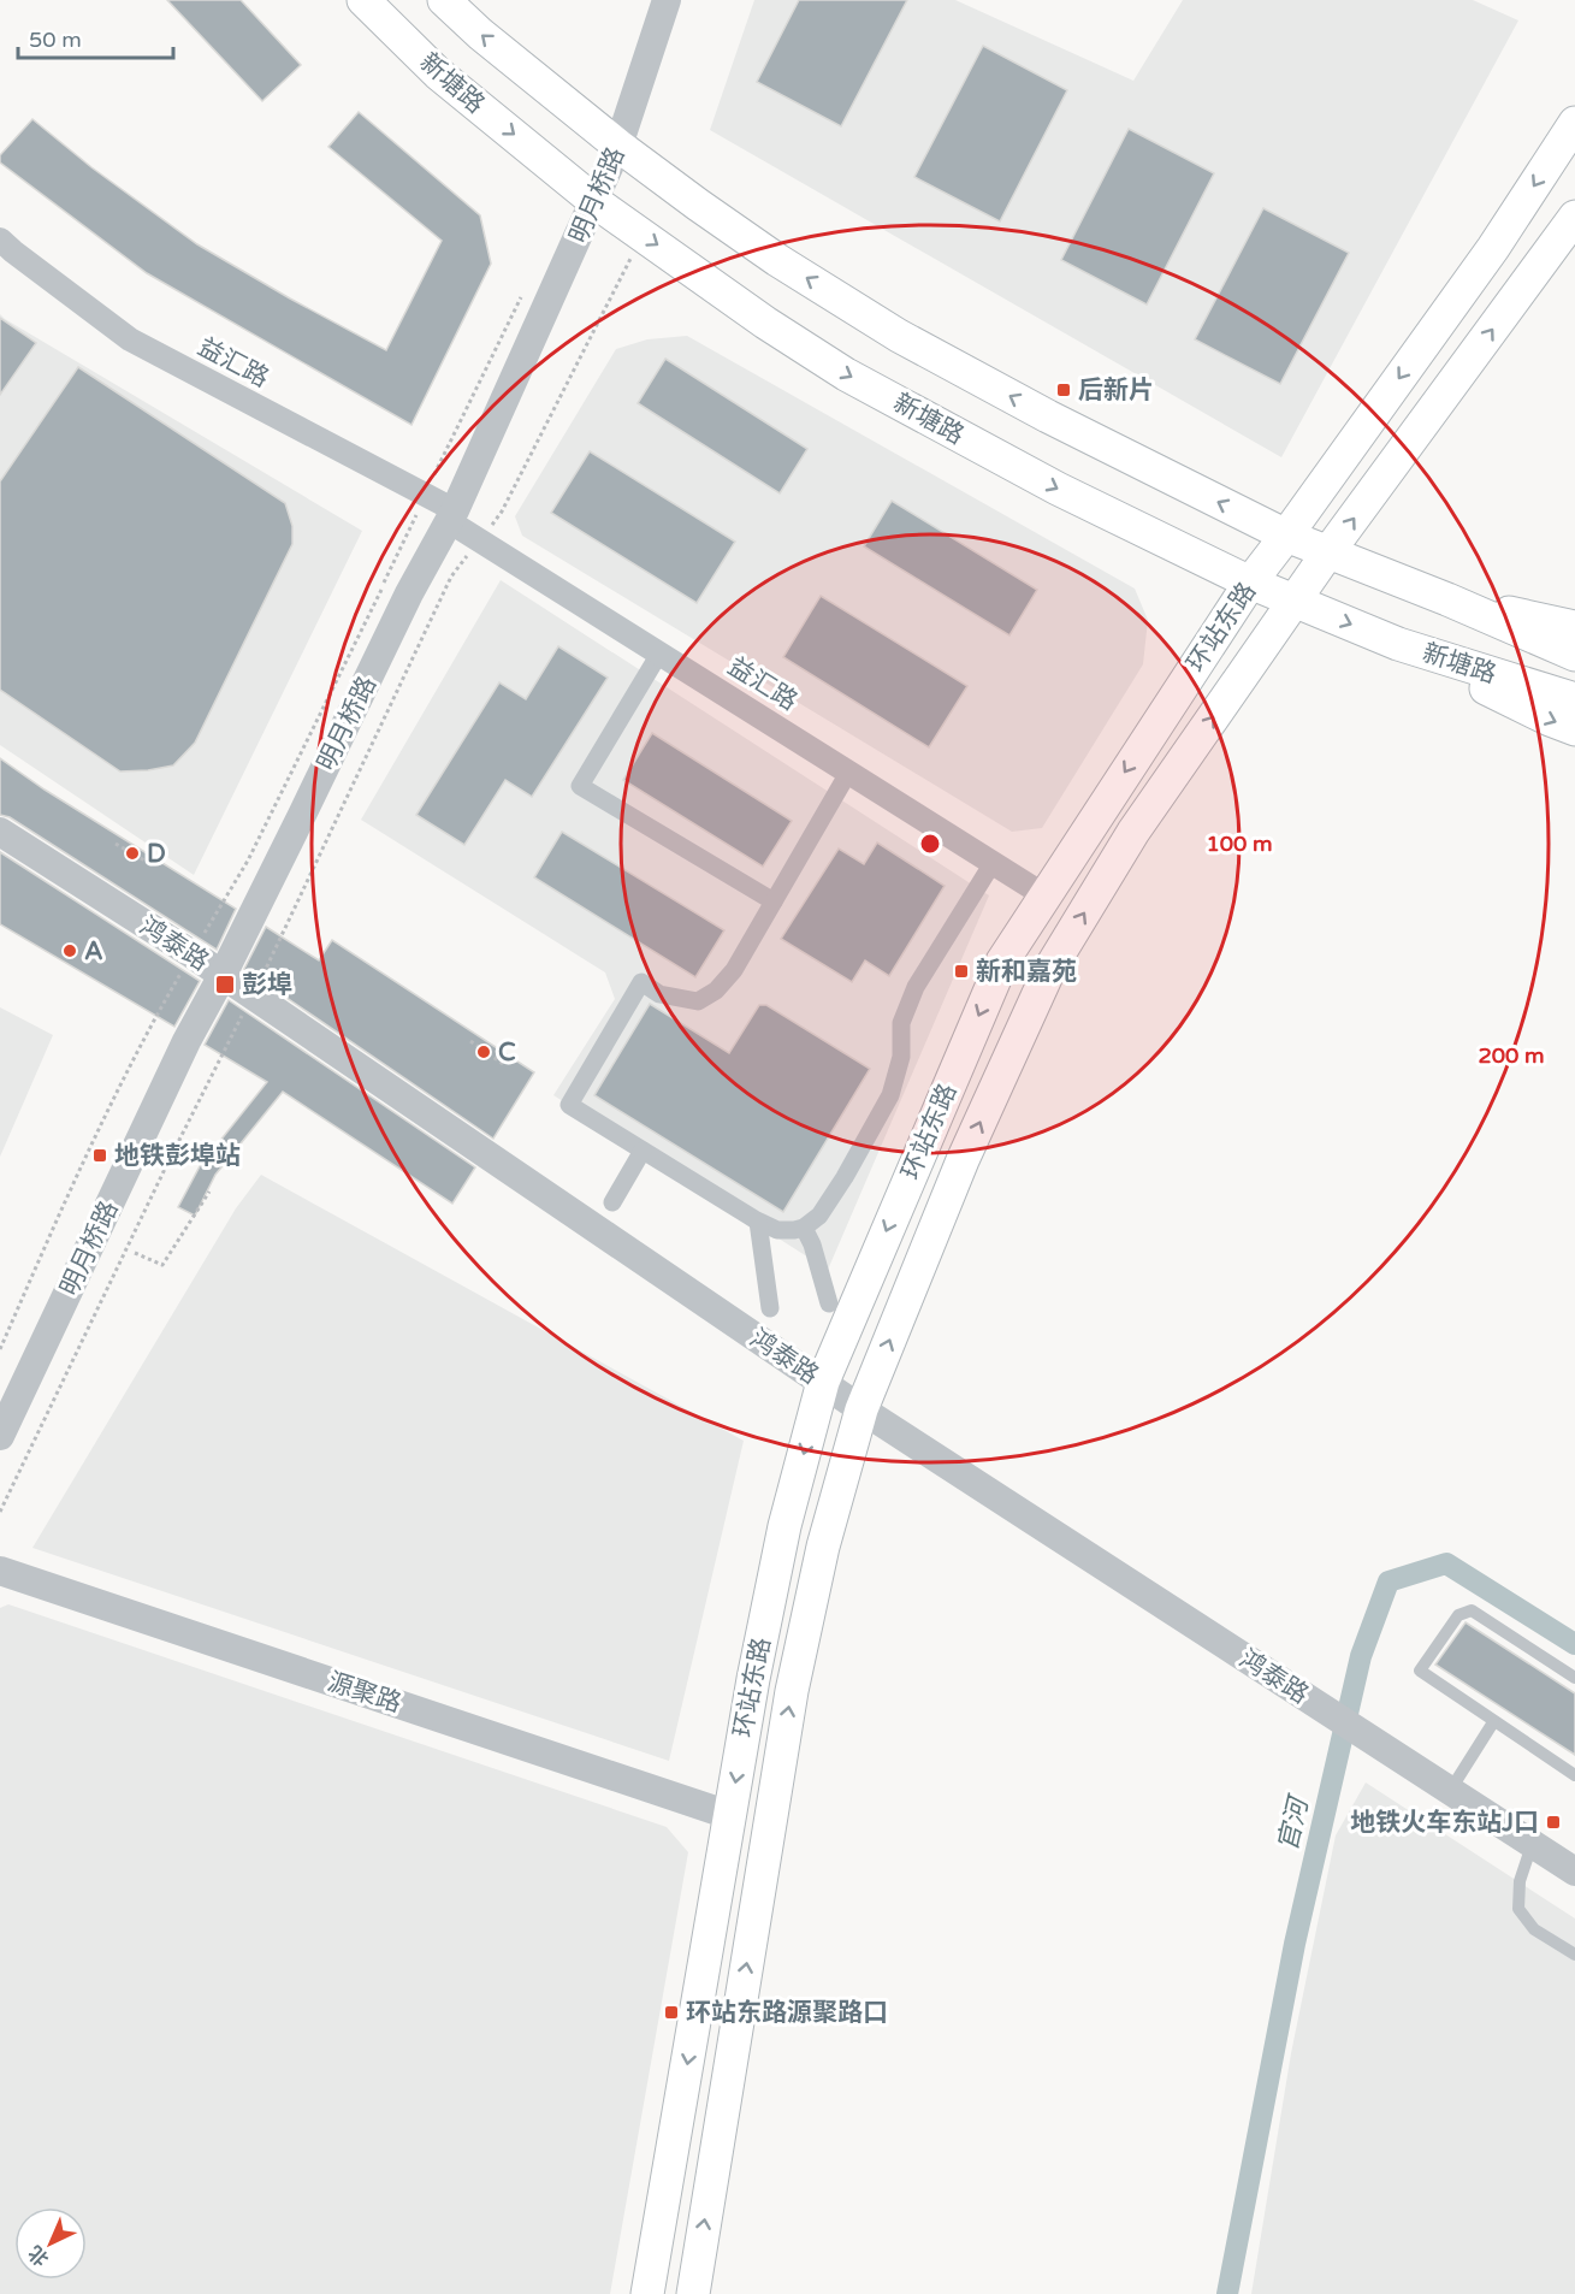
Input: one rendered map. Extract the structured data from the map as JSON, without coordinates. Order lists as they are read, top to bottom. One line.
{"streets":{"main road":["新塘路","环站东路"],"street":["明月桥路","益汇路","鸿泰路","源聚路"]},"crossings":[["新塘路","明月桥路"],["新塘路","环站东路"],["明月桥路","益汇路"],["明月桥路","鸿泰路"],["益汇路","环站东路"],["环站东路","鸿泰路"],["环站东路","源聚路"]],"water":["官河"],"places":{"transit":["后新片","新和嘉苑","彭埠","地铁彭埠站","地铁火车东站J口","环站东路源聚路口"],"other":["D","A","C"]},"scale_bar":"50 m","north":"bottom left","rings":["100 m","200 m"]}
